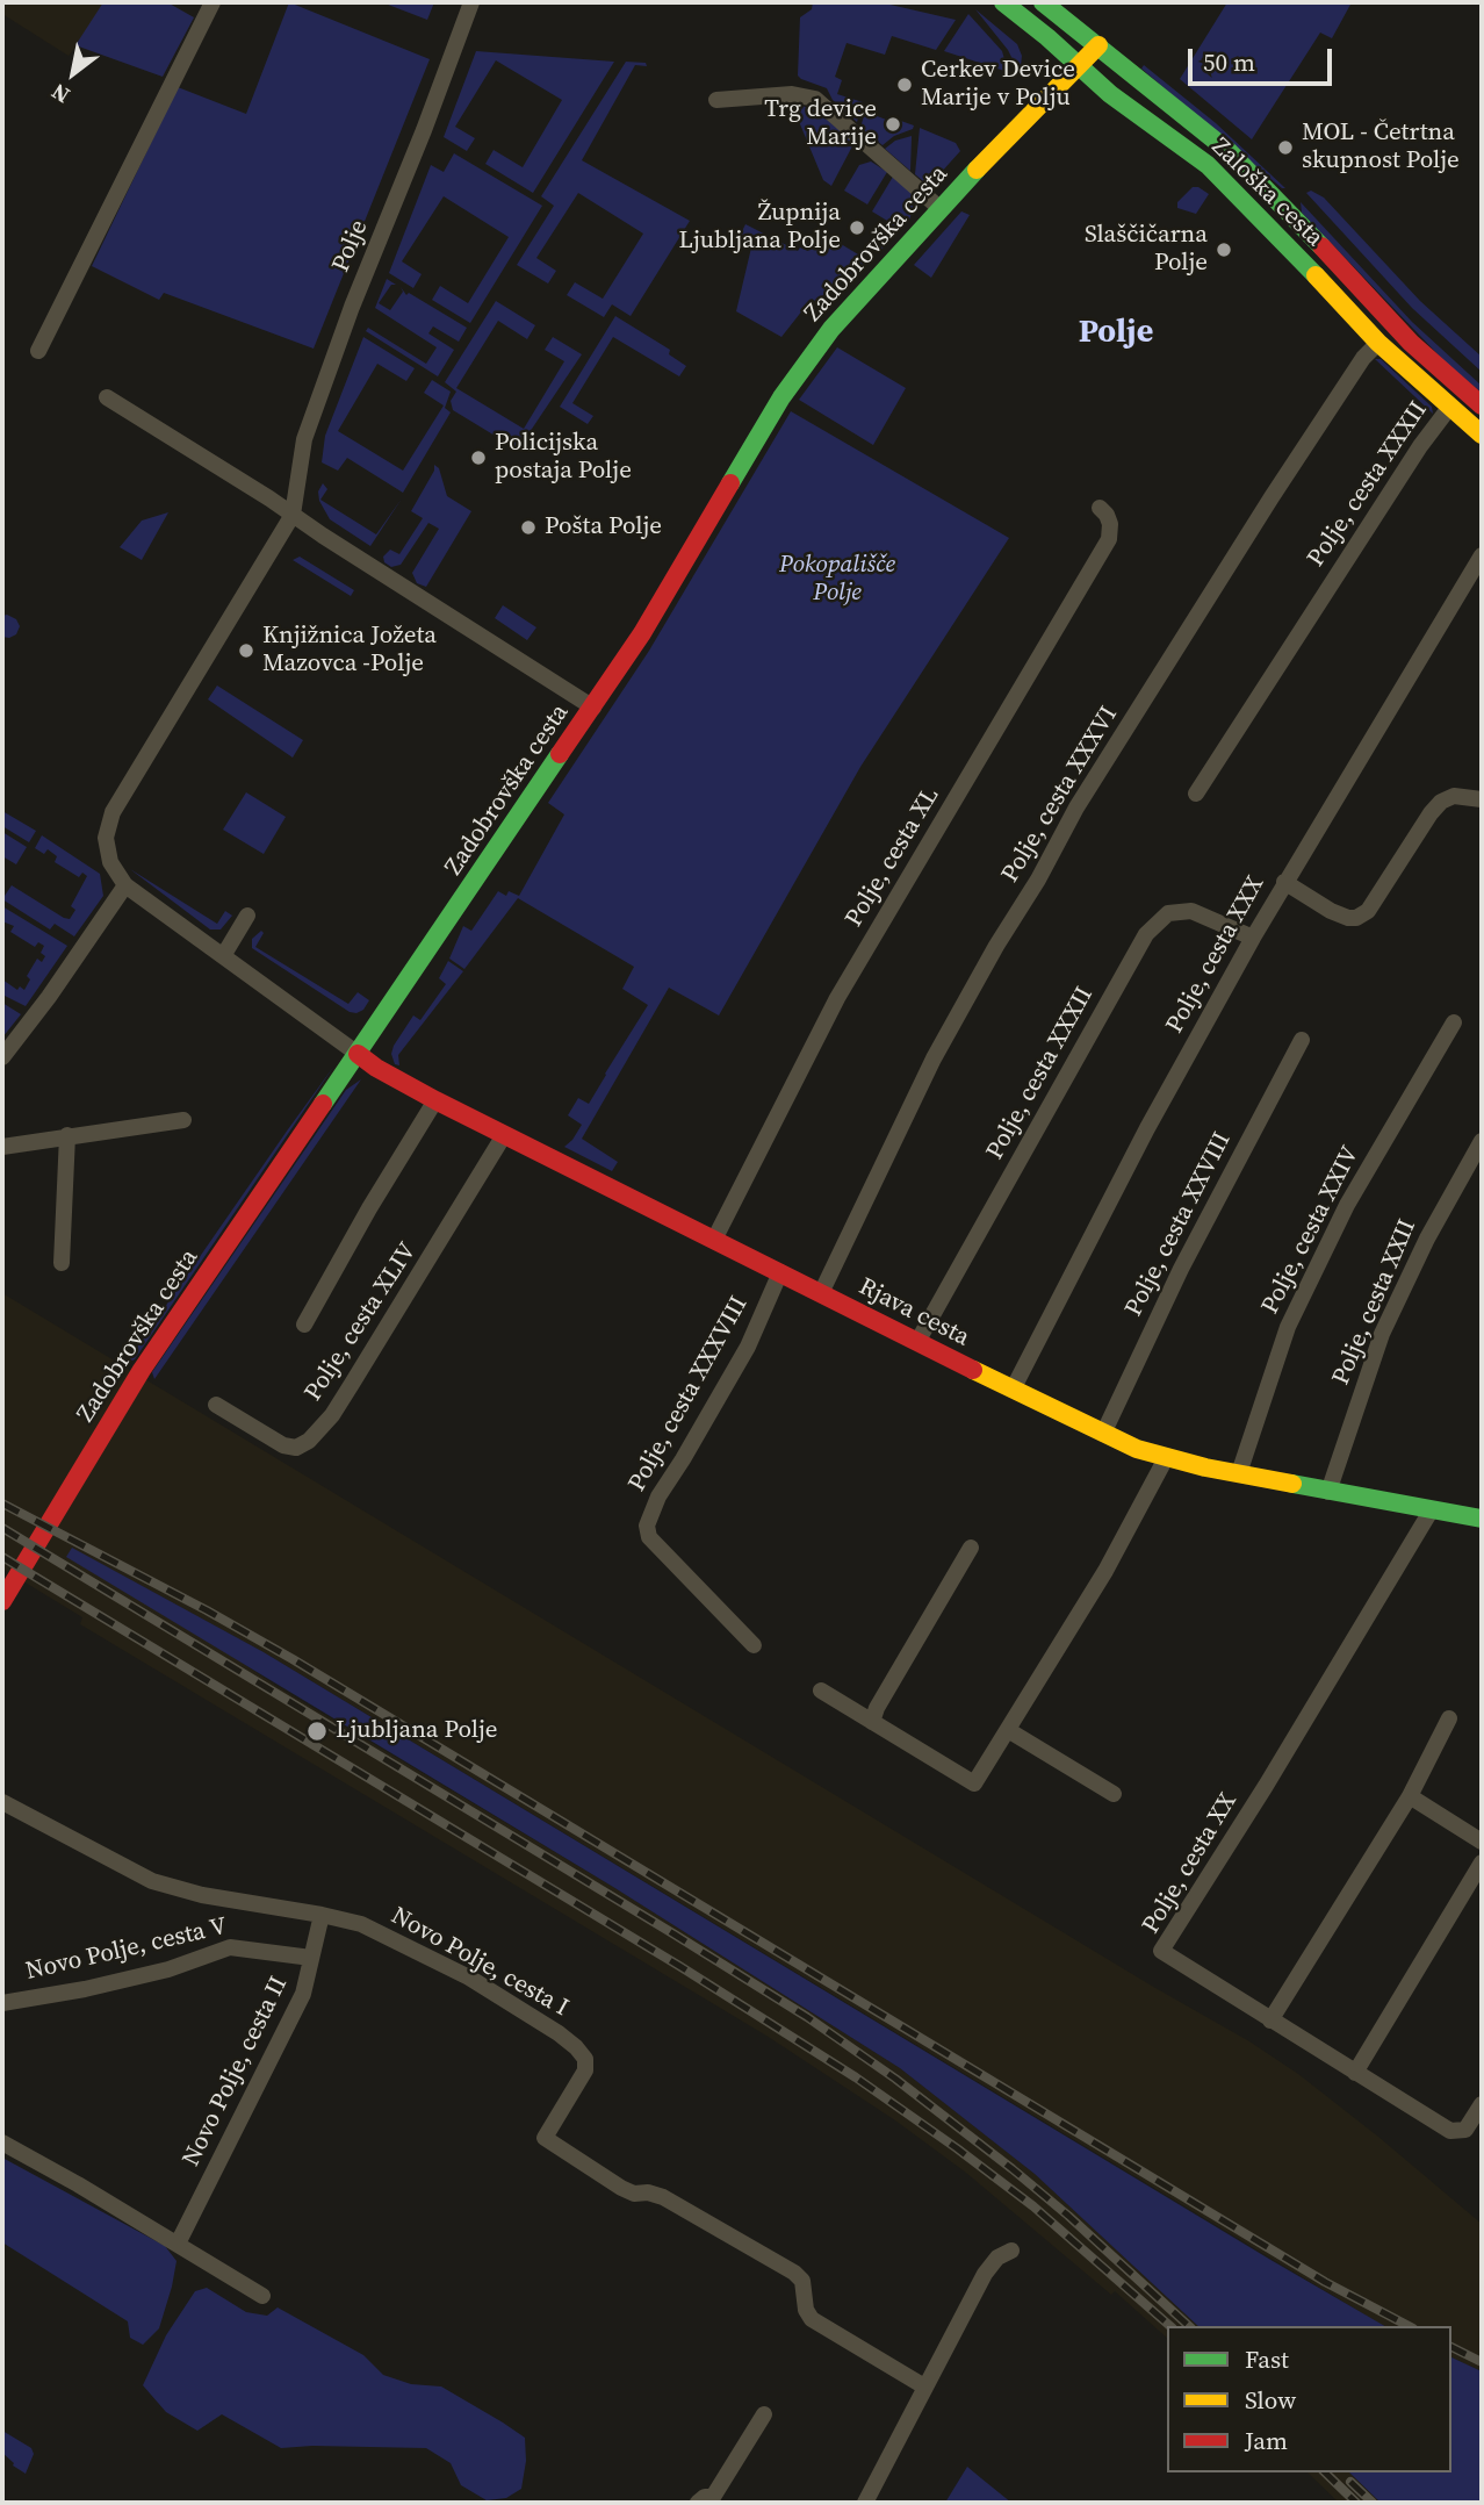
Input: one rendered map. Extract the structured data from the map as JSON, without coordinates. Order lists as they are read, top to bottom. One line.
{"streets":{"main road":["Zaloška cesta","Zadobrovška cesta","Rjava cesta"],"street":["Polje","Polje, cesta XXXII","Polje, cesta XXXVI","Polje, cesta XL","Polje, cesta XXX","Polje, cesta XXVIII","Polje, cesta XXIV","Polje, cesta XXII","Polje, cesta XLIV","Polje, cesta XXXVIII","Polje, cesta XX","Novo Polje, cesta V","Novo Polje, cesta I","Novo Polje, cesta II"]},"crossings":[["Zaloška cesta","Zadobrovška cesta"],["Zaloška cesta","Polje, cesta XXXII"],["Zaloška cesta","Polje, cesta XXXVI"],["Zadobrovška cesta","Polje"],["Zadobrovška cesta","Rjava cesta"],["Polje","Rjava cesta"],["Polje, cesta XXXII","Polje, cesta XXX"],["Polje, cesta XXXII","Rjava cesta"],["Polje, cesta XXXVI","Rjava cesta"],["Polje, cesta XL","Rjava cesta"],["Polje, cesta XXX","Rjava cesta"],["Polje, cesta XXVIII","Rjava cesta"],["Polje, cesta XXIV","Rjava cesta"],["Polje, cesta XXII","Rjava cesta"],["Rjava cesta","Polje, cesta XLIV"],["Rjava cesta","Polje, cesta XXXVIII"],["Rjava cesta","Polje, cesta XX"],["Novo Polje, cesta V","Novo Polje, cesta II"],["Novo Polje, cesta I","Novo Polje, cesta II"]],"districts":["Polje"],"parks":["Pokopališče Polje"],"places":["Cerkev Device Marije v Polju","Trg device Marije","MOL - Četrtna skupnost Polje","Župnija Ljubljana Polje","Slaščičarna Polje","Policijska postaja Polje","Pošta Polje","Knjižnica Jožeta Mazovca -Polje","Ljubljana Polje"],"legend":["Fast","Slow","Jam"],"scale_bar":"50 m","north":"bottom left"}
